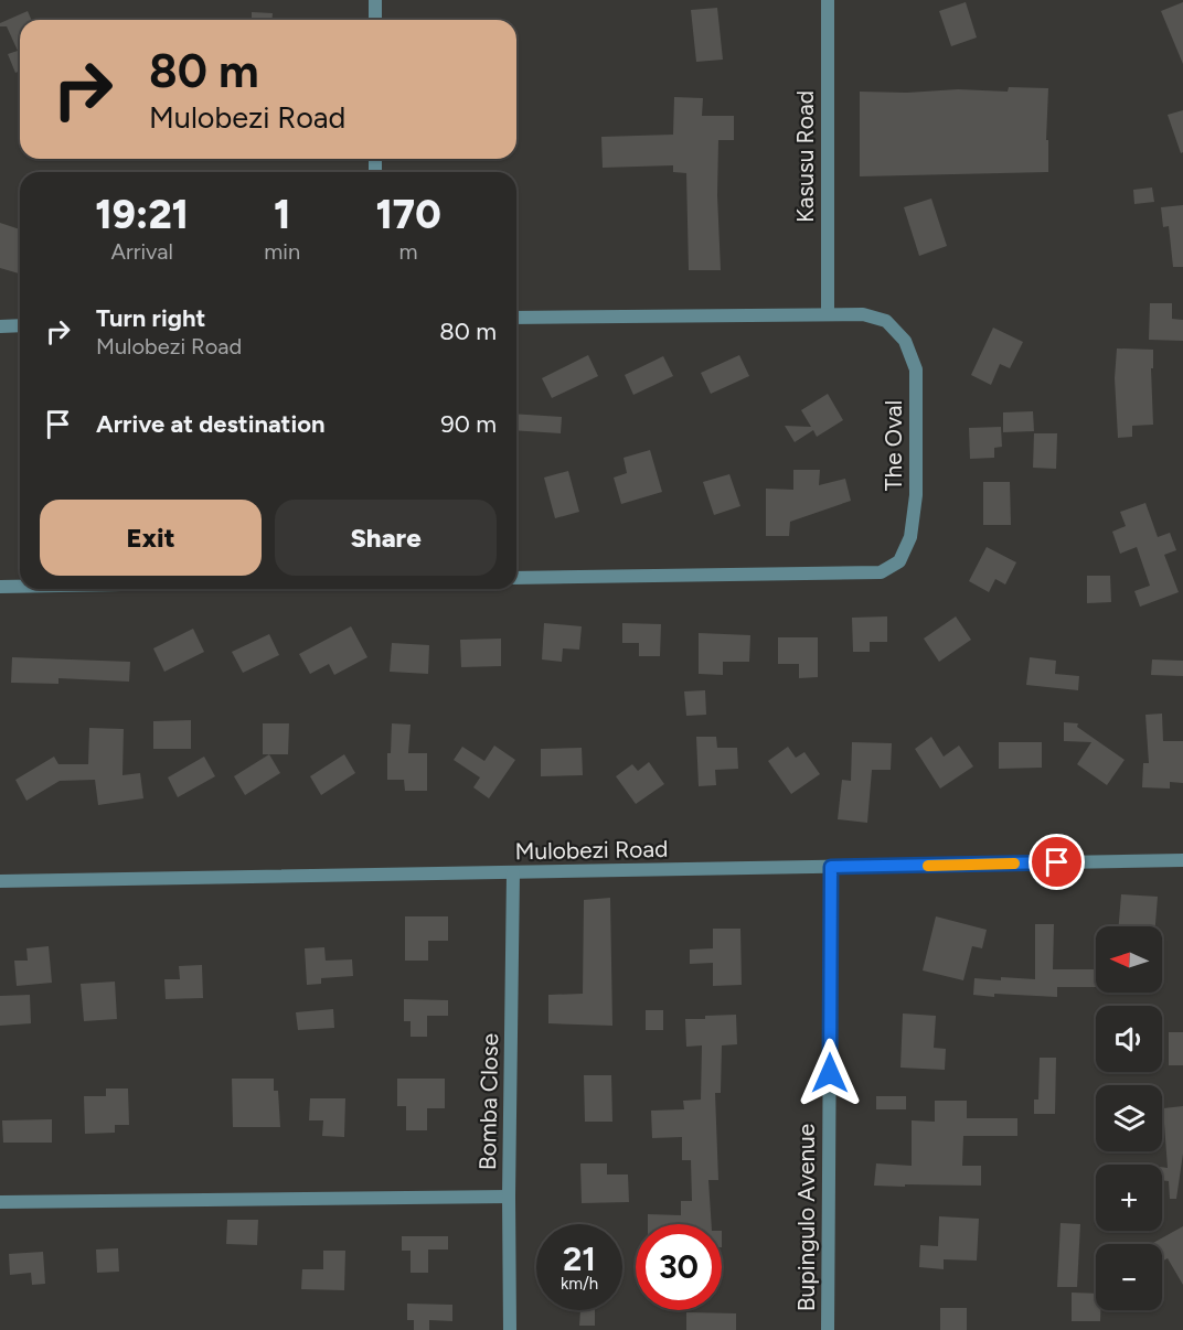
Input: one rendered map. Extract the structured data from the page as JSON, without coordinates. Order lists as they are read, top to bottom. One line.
{"streets":{"street":["Kasusu Road","The Oval","Mulobezi Road","Bomba Close","Bupingulo Avenue"]},"crossings":[["Kasusu Road","The Oval"],["Mulobezi Road","Bomba Close"],["Mulobezi Road","Bupingulo Avenue"]],"north":"left","page":{"turn":["80 m","Mulobezi Road"],"eta":["19:21","Arrival","1","min","170","m"],"list":[{"name":"Turn right","note":"Mulobezi Road","value":"80 m"},{"name":"Arrive at destination","value":"90 m"}],"buttons":["Exit","Share"],"map_buttons":["+","−"],"speed":"21 km/h","limit":"30"}}
